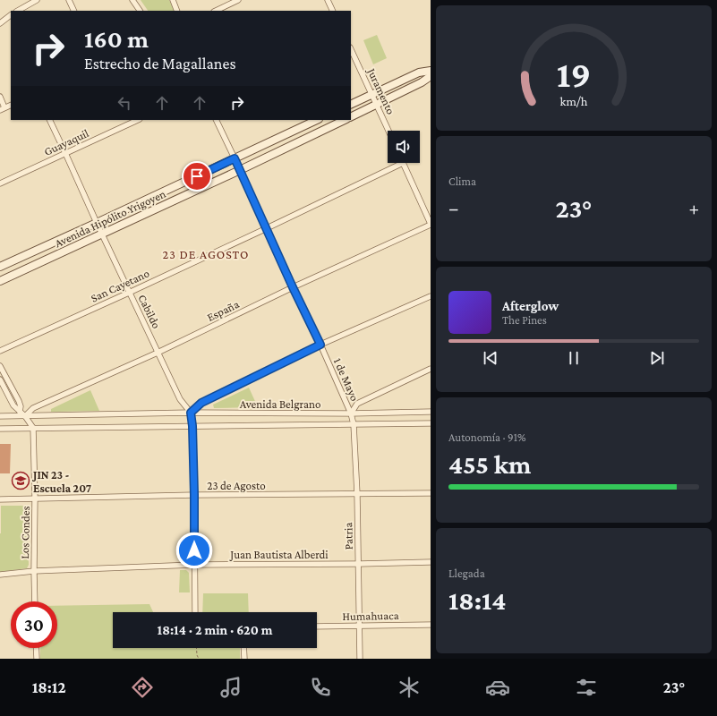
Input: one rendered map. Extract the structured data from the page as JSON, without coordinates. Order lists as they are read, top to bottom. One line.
{"streets":{"street":["Juramento","Guayaquil","Avenida Hipólito Yrigoyen","San Cayetano","España","Cabildo","1 de Mayo","Avenida Belgrano","23 de Agosto","Los Condes","Patria","Juan Bautista Alberdi","Humahuaca"]},"crossings":[["Guayaquil","Cabildo"],["Avenida Hipólito Yrigoyen","Cabildo"],["Avenida Hipólito Yrigoyen","1 de Mayo"],["San Cayetano","Cabildo"],["San Cayetano","1 de Mayo"],["España","Cabildo"],["España","1 de Mayo"],["España","Avenida Belgrano"],["Cabildo","Avenida Belgrano"],["1 de Mayo","Avenida Belgrano"],["1 de Mayo","Patria"],["Avenida Belgrano","Los Condes"],["Avenida Belgrano","Patria"],["23 de Agosto","Los Condes"],["23 de Agosto","Patria"],["Los Condes","Juan Bautista Alberdi"],["Patria","Juan Bautista Alberdi"],["Patria","Humahuaca"]],"districts":["23 DE AGOSTO"],"places":{"school or university":["JIN 23 - Escuela 207"]},"page":{"turn":["160 m","Estrecho de Magallanes"],"tile":["Clima",["Autonomía · 91%","455 km"],["Llegada","18:14"]],"heat":["−","23°","+"],"song":["Afterglow","The Pines"],"limit":"30","trip":"18:14 · 2 min · 620 m","tabs":["18:12","23°"],"gauge":["19","km/h"]}}
